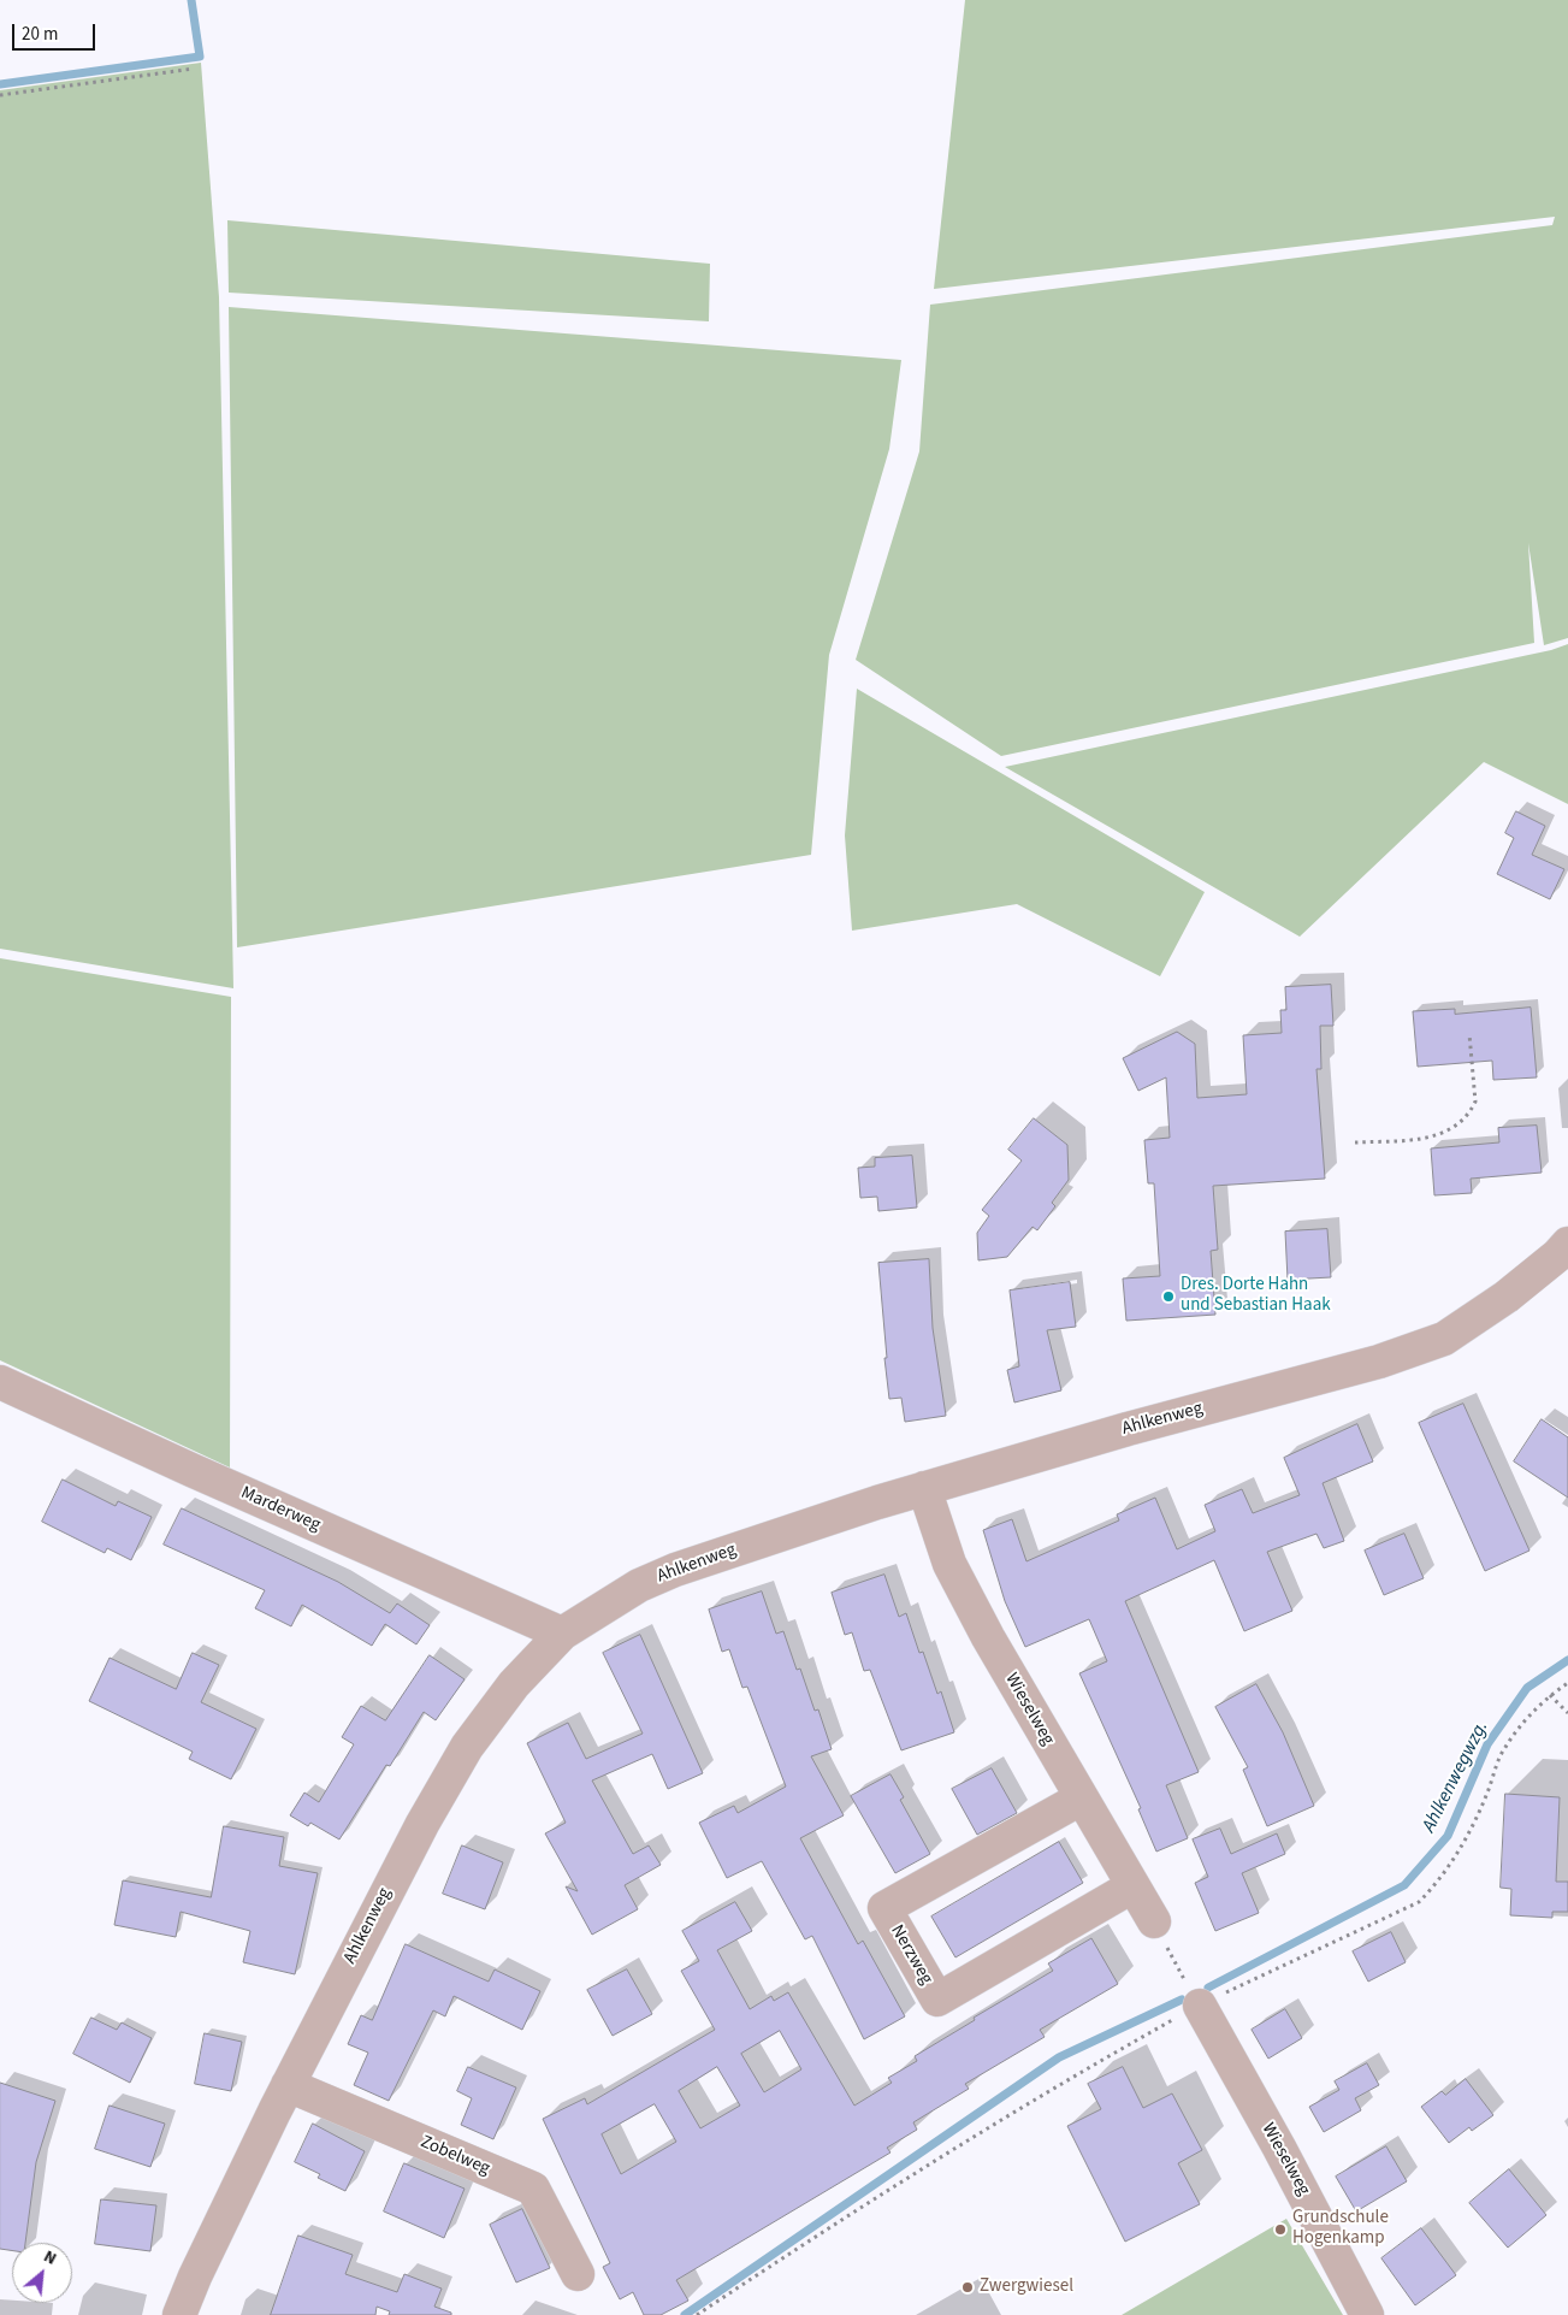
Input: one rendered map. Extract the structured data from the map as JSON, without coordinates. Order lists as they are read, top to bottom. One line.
{"streets":{"street":["Ahlkenweg","Marderweg","Wieselweg","Nerzweg","Zobelweg"]},"crossings":[["Ahlkenweg","Marderweg"],["Ahlkenweg","Wieselweg"],["Ahlkenweg","Zobelweg"],["Wieselweg","Nerzweg"]],"water":["Ahlkenwegwzg."],"places":["Dres. Dorte Hahn und Sebastian Haak","Grundschule Hogenkamp","Zwergwiesel"],"scale_bar":"20 m","north":"top right"}
